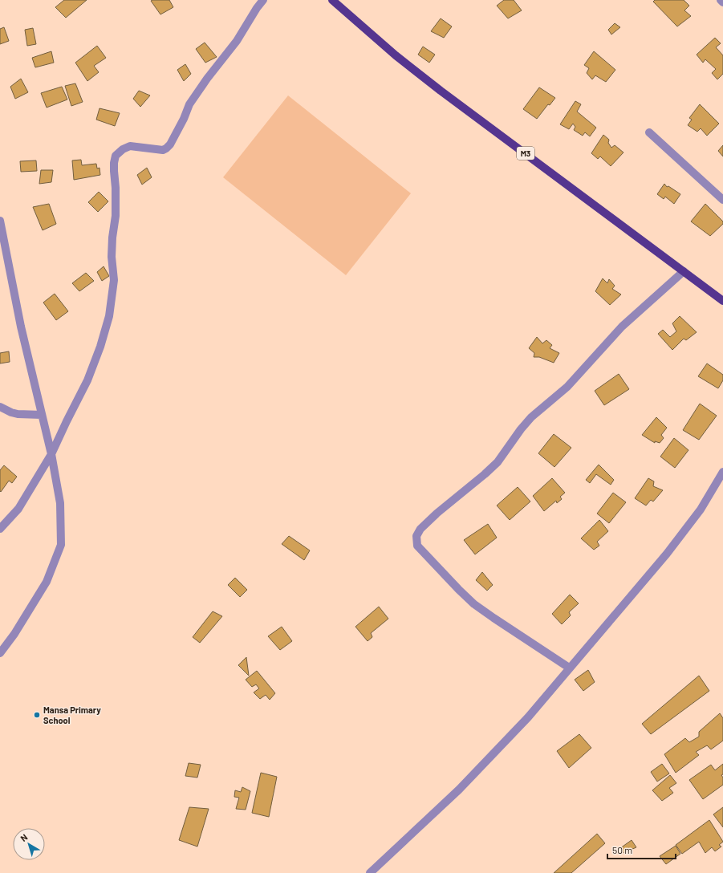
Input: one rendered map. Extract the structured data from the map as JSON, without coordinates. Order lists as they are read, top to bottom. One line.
{"streets":{"main road":["M3"]},"places":["Mansa Primary School"],"scale_bar":"50 m","north":"top left"}
